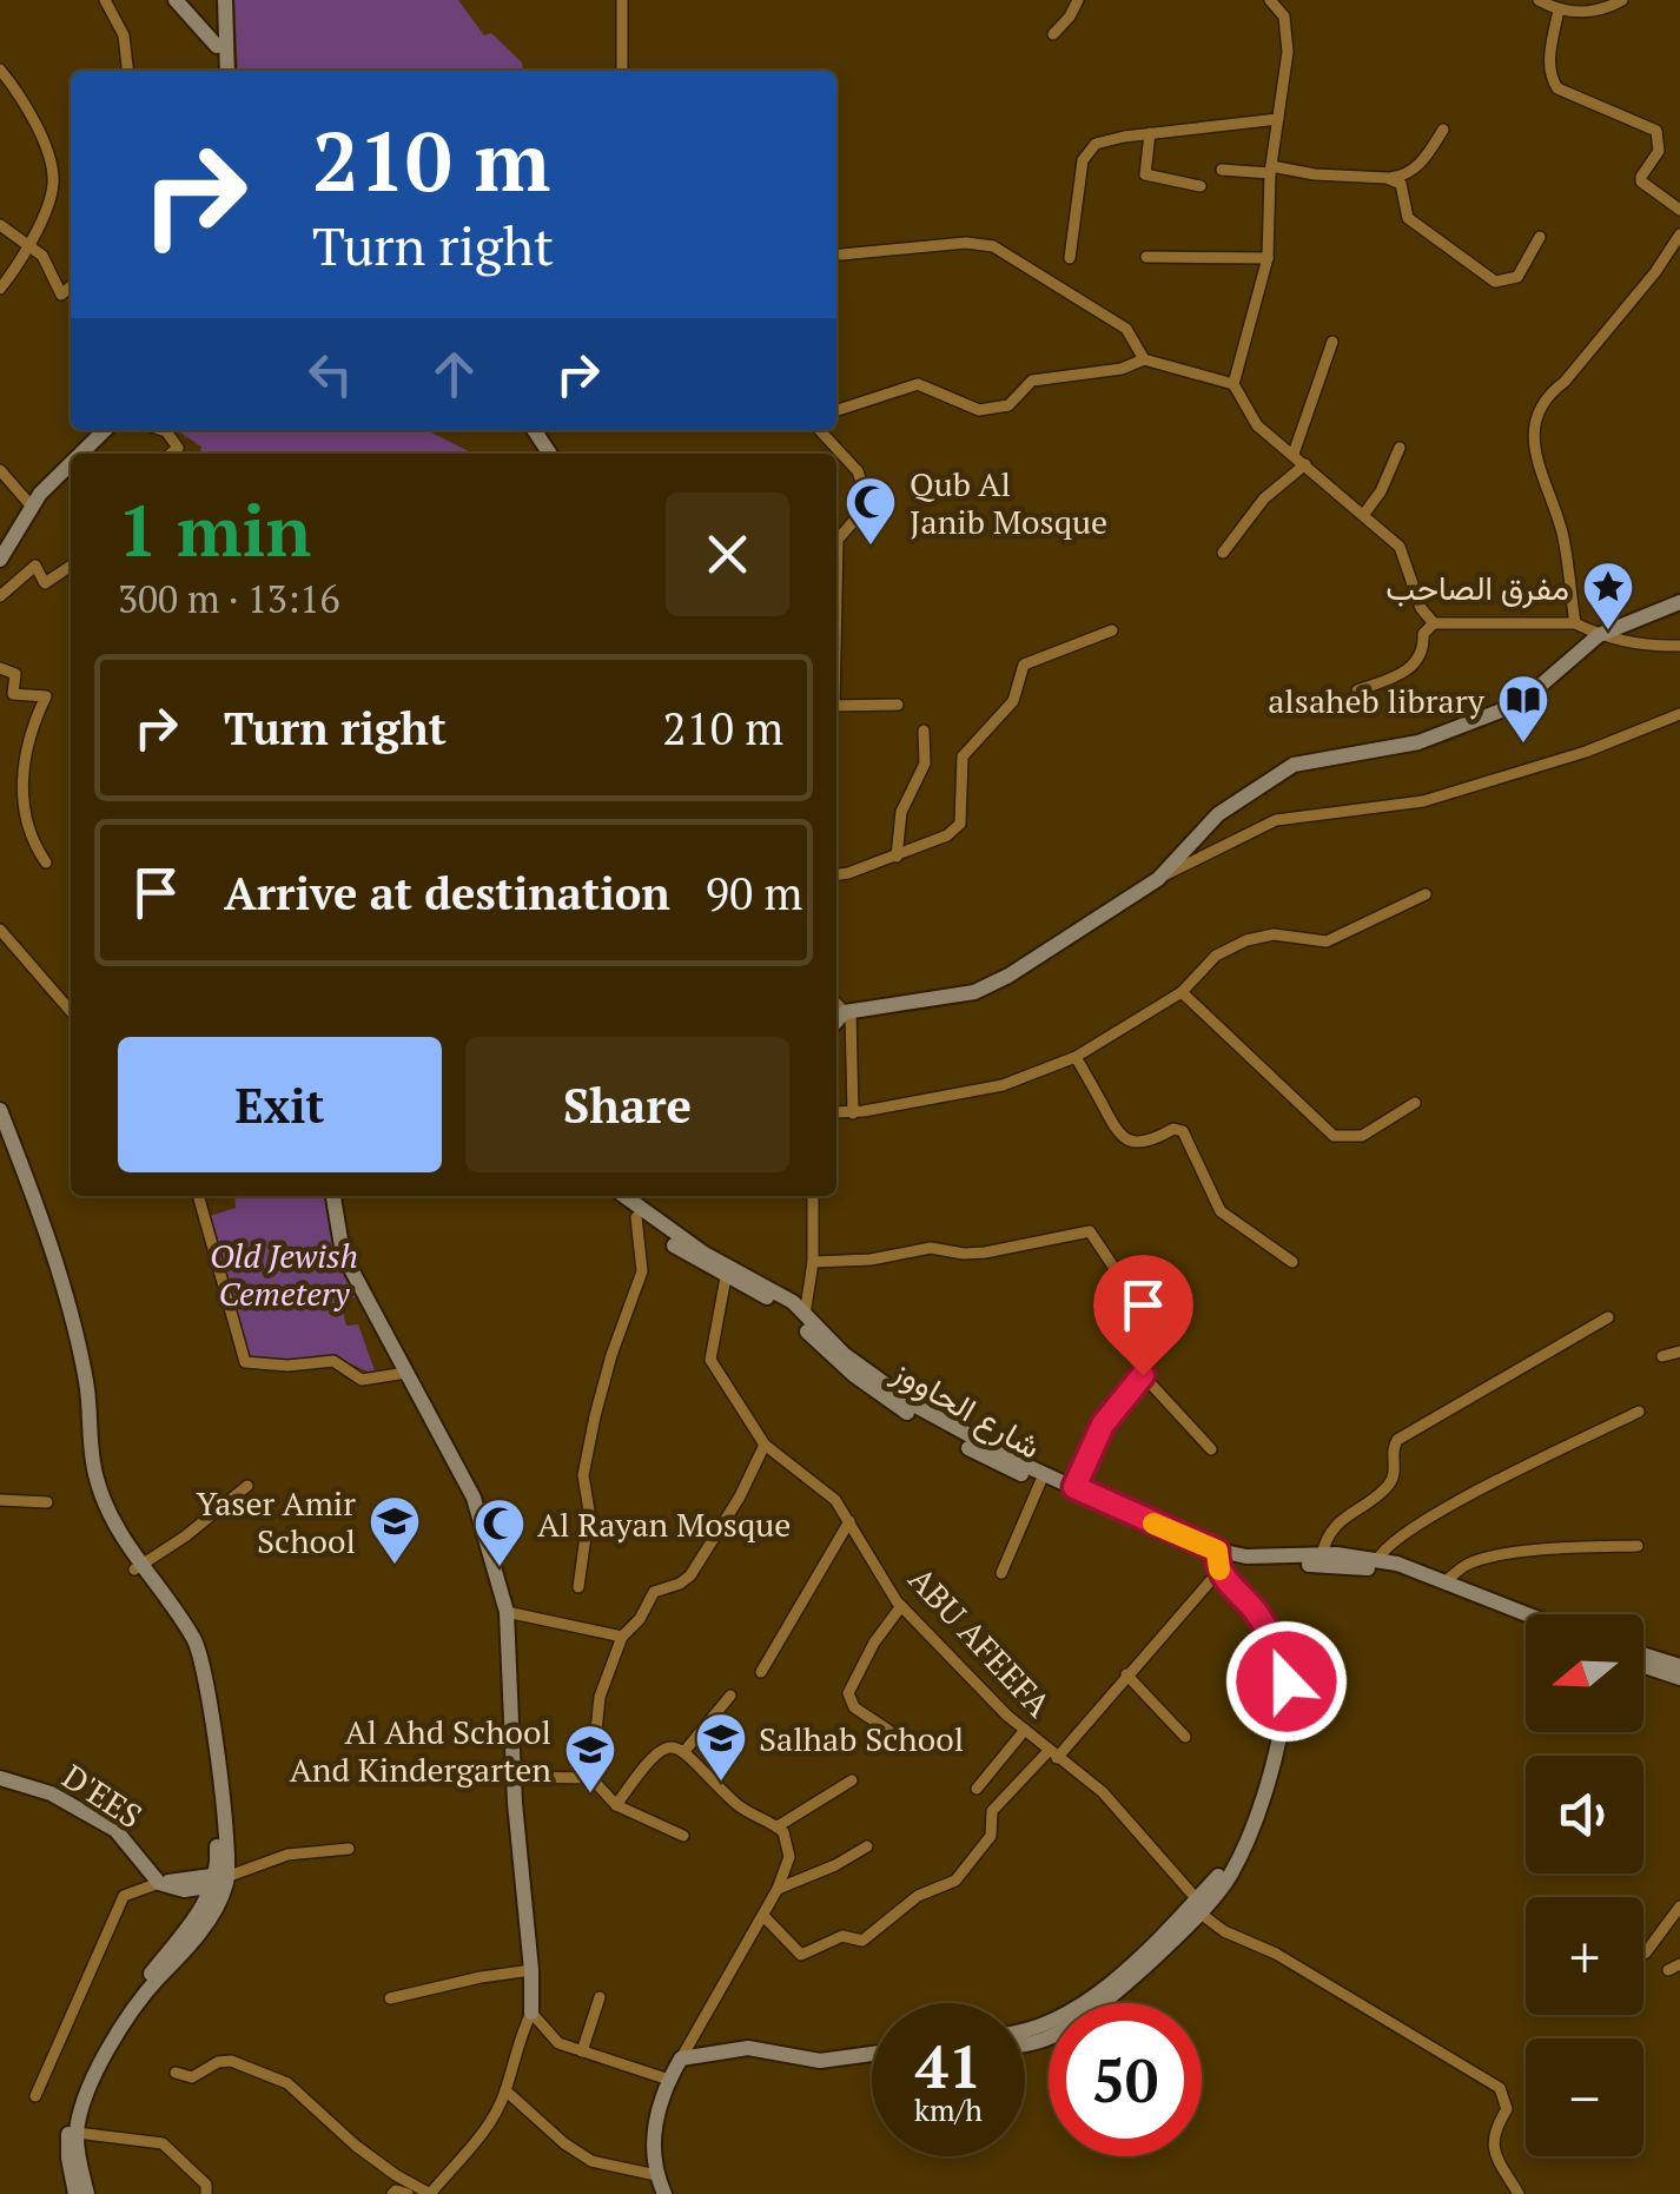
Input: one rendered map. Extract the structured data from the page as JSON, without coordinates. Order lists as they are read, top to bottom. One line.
{"streets":{"main road":["شارع الحاووز","D'EES"],"street":["ABU AFEEFA"]},"crossings":[["شارع الحاووز","ABU AFEEFA"]],"parks":["Old Jewish Cemetery"],"places":{"mosque":["Qub Al Janib Mosque","Al Rayan Mosque"],"place":["مفرق الصاحب"],"library":["alsaheb library"],"school or university":["Yaser Amir School","Salhab School","Al Ahd School And Kindergarten"]},"north":"left","page":{"turn":["210 m","Turn right"],"heading":["1 min","300 m · 13:16"],"list":[{"name":"Turn right","value":"210 m"},{"name":"Arrive at destination","value":"90 m"}],"buttons":["Exit","Share"],"map_buttons":["+","−"],"speed":"41 km/h","limit":"50"}}
